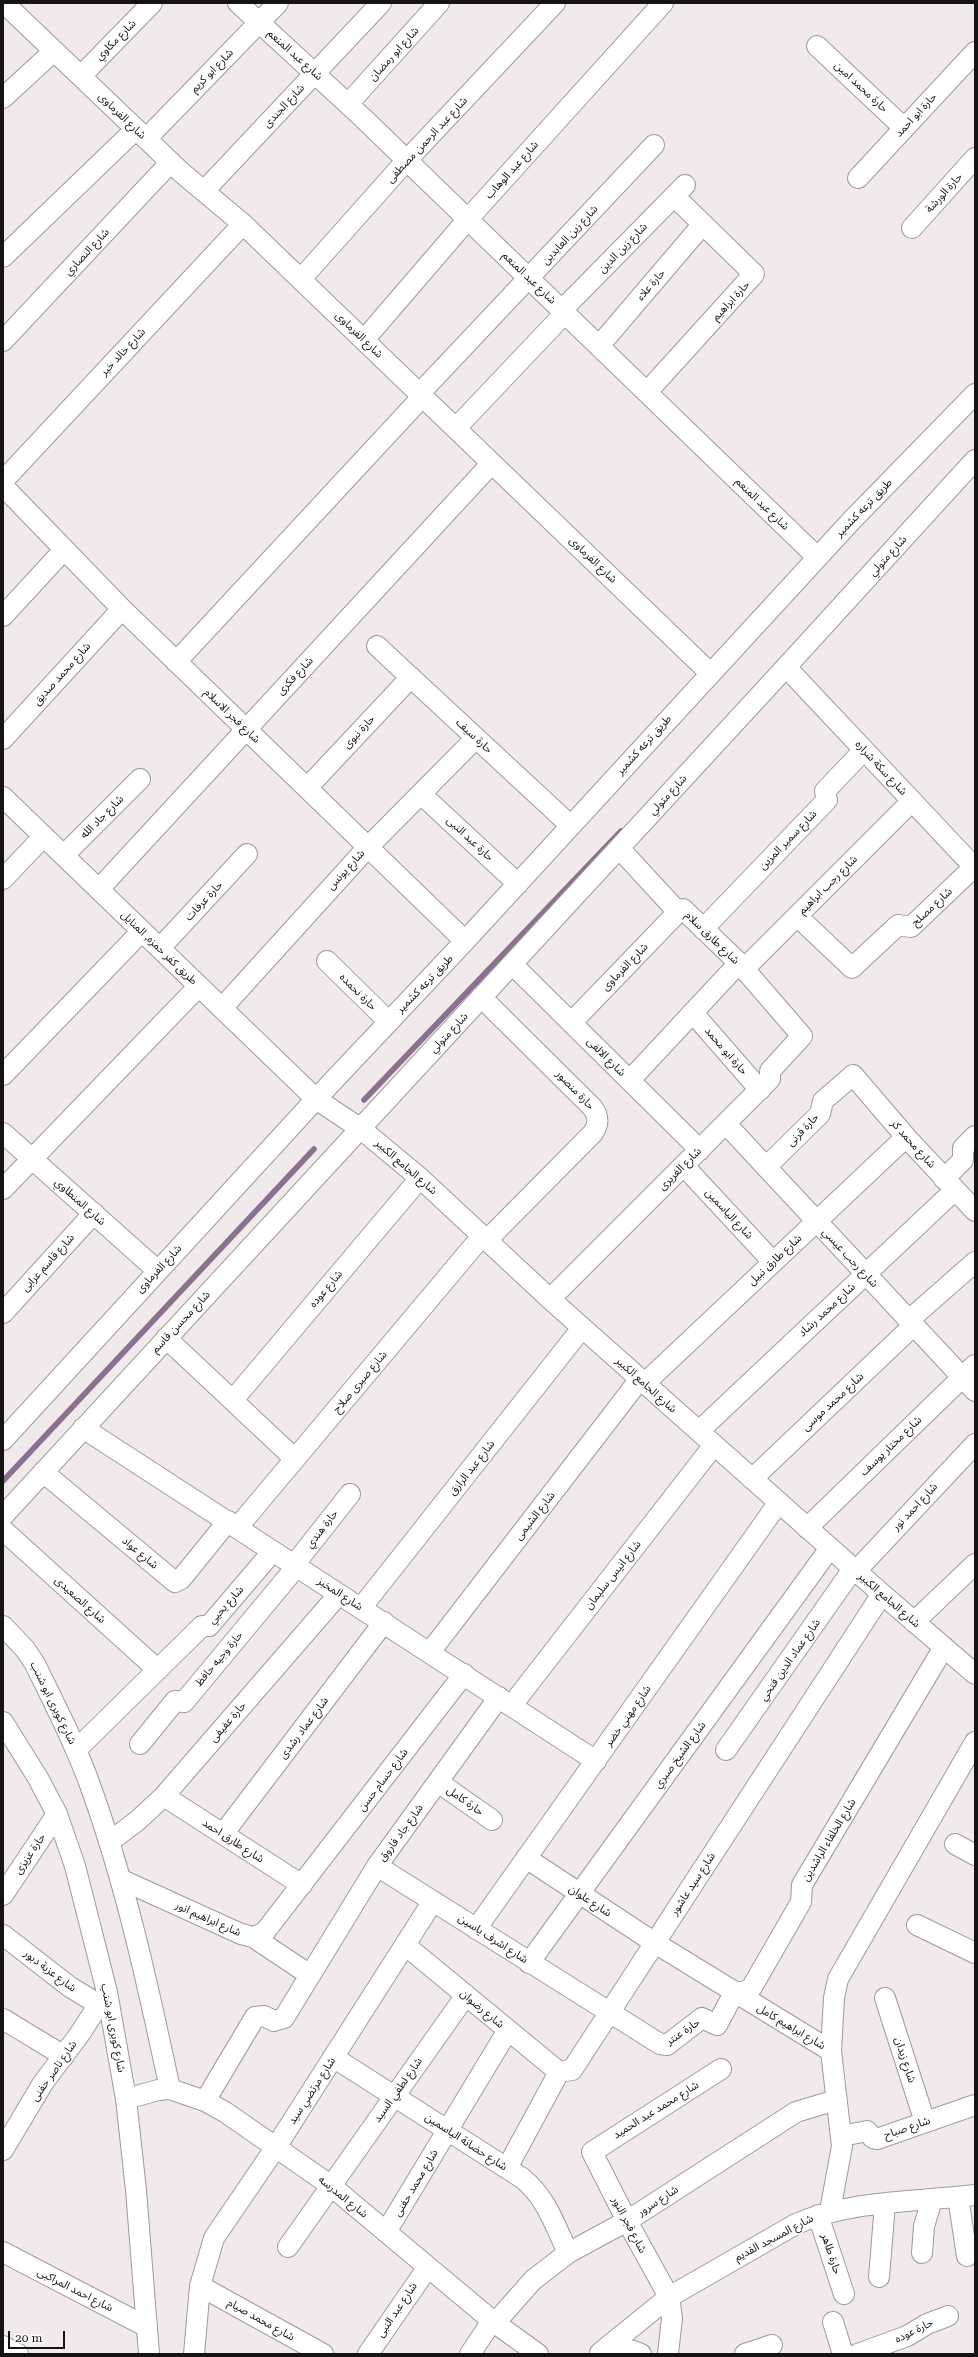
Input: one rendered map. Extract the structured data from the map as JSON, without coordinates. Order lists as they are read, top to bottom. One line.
{"streets":{"street":["شارع مكاوي","شارع ابو رمضان","شارع عبد المنعم","شارع ابو كريم","حارة محمد امين","شارع الجندى","حارة ابو احمد","شارع الفرماوى","شارع عبد الرحمن مصطفى","شارع عبد الوهاب","حارة الورشة","شارع زين العابدين","شارع زين الدين","شارع النصاري","حارة علاء","حارة ابراهيم","شارع خالد خير","طريق ترعه كشمير","شارع متولي","شارع محمد صديق","شارع فكرى","شارع فجر الاسلام","حارة نبوى","حارة سيف","شارع سكة شراره","شارع جاد الله","حارة عبد النبى","شارع سمير المزين","شارع يونس","شارع رجب ابراهيم","حارة عرفات","شارع مصلح","شارع طارق سلام","طريق كفر حمزه, المنايل","حارة نحمده","حارة ابو محمد","شارع الالفى","حارة منصور","حارة قرنى","شارع محمد كر","شارع الجامع الكبير","شارع الغريرى","شارع المنطاوي","شارع الياسمين","شارع رجب عيسي","شارع طارق نبيل","شارع قاسم عرابى","شارع عوده","شارع محمد رشاد","شارع محسن قاسم","شارع صبرى صلاح","شارع محمد موسى","شارع مختار يوسف","شارع عبد الرازق","شارع احمد نور","شارع الشيمى","حارة هندي","شارع عواد","شارع انيس سليمان","شارع المخبز","شارع الصعيدى","شارع يحيي","حارة وجيه حافظ","شارع عماد الدين فتحي","شارع كوبرى ابو شنب","شارع مهني خضر","حارة عفيفى","شارع عماد رشدى","شارع الشيخ صبري","شارع حسام حسن","حارة كامل","شارع جاد فاروق","شارع الخلفاء الراشدين","شارع طارق احمد","حارة عزيزى","شارع سيد عاشور","شارع علوان","شارع ابراهيم انور","شارع اشرف ياسين","شارع عزبة دبور","شارع رضوان","شارع ابراهيم كامل","حارة عنتر","شارع زيدان","شارع ناصر حفنى","شارع لطفي السيد","شارع مرتضي سيد","شارع محمد عبد الحميد","شارع صباح","شارع حضانة الياسمين","شارع محمد حفنى","شارع المدرسه","شارع سرور","شارع فجر النور","شارع المسجد القديم","حارة طاهر","شارع احمد المراكبى","شارع عبد النبى","شارع محمد صيام","حارة عوده"]},"crossings":[["شارع مكاوي","شارع الفرماوى"],["شارع ابو رمضان","شارع عبد المنعم"],["شارع عبد المنعم","شارع ابو كريم"],["شارع عبد المنعم","شارع الجندى"],["شارع عبد المنعم","شارع عبد الرحمن مصطفى"],["شارع عبد المنعم","شارع عبد الوهاب"],["شارع عبد المنعم","شارع زين العابدين"],["شارع عبد المنعم","شارع زين الدين"],["شارع عبد المنعم","حارة علاء"],["شارع عبد المنعم","حارة ابراهيم"],["شارع عبد المنعم","طريق ترعه كشمير"],["شارع ابو كريم","شارع الفرماوى"],["حارة محمد امين","حارة ابو احمد"],["شارع الجندى","شارع الفرماوى"],["شارع الفرماوى","شارع عبد الرحمن مصطفى"],["شارع الفرماوى","شارع عبد الوهاب"],["شارع الفرماوى","شارع زين العابدين"],["شارع الفرماوى","شارع زين الدين"],["شارع الفرماوى","شارع النصاري"],["شارع الفرماوى","شارع خالد خير"],["شارع الفرماوى","طريق ترعه كشمير"],["شارع الفرماوى","شارع فكرى"],["شارع الفرماوى","شارع طارق سلام"],["شارع الفرماوى","طريق كفر حمزه, المنايل"],["شارع الفرماوى","شارع الالفى"],["شارع الفرماوى","شارع الجامع الكبير"],["شارع الفرماوى","شارع المنطاوي"],["شارع زين العابدين","شارع فجر الاسلام"],["شارع زين الدين","حارة ابراهيم"],["حارة علاء","حارة ابراهيم"],["طريق ترعه كشمير","شارع فجر الاسلام"],["طريق ترعه كشمير","حارة سيف"],["طريق ترعه كشمير","حارة عبد النبى"],["طريق ترعه كشمير","طريق كفر حمزه, المنايل"],["طريق ترعه كشمير","حارة نحمده"],["طريق ترعه كشمير","شارع الجامع الكبير"],["شارع متولي","شارع سكة شراره"],["شارع متولي","شارع طارق سلام"],["شارع متولي","شارع الالفى"],["شارع متولي","حارة منصور"],["شارع متولي","شارع الجامع الكبير"],["شارع متولي","شارع محسن قاسم"],["شارع محمد صديق","شارع فجر الاسلام"],["شارع فكرى","شارع فجر الاسلام"],["شارع فكرى","طريق كفر حمزه, المنايل"],["شارع فجر الاسلام","حارة نبوى"],["شارع فجر الاسلام","شارع يونس"],["حارة نبوى","حارة سيف"],["حارة سيف","شارع يونس"],["شارع سكة شراره","شارع سمير المزين"],["شارع سكة شراره","شارع رجب ابراهيم"],["شارع سكة شراره","شارع مصلح"],["شارع جاد الله","طريق كفر حمزه, المنايل"],["حارة عبد النبى","شارع يونس"],["شارع سمير المزين","شارع طارق سلام"],["شارع يونس","طريق كفر حمزه, المنايل"],["شارع رجب ابراهيم","شارع مصلح"],["شارع رجب ابراهيم","شارع طارق سلام"],["شارع رجب ابراهيم","حارة ابو محمد"],["شارع رجب ابراهيم","شارع الالفى"],["حارة عرفات","طريق كفر حمزه, المنايل"],["شارع طارق سلام","شارع الغريرى"],["طريق كفر حمزه, المنايل","شارع الجامع الكبير"],["حارة ابو محمد","شارع الغريرى"],["شارع الالفى","شارع الغريرى"],["حارة منصور","شارع الجامع الكبير"],["حارة منصور","شارع صبرى صلاح"],["حارة قرنى","شارع محمد كر"],["حارة قرنى","شارع رجب عيسي"],["شارع محمد كر","شارع طارق نبيل"],["شارع محمد كر","شارع محمد رشاد"],["شارع الجامع الكبير","شارع الغريرى"],["شارع الجامع الكبير","شارع طارق نبيل"],["شارع الجامع الكبير","شارع عوده"],["شارع الجامع الكبير","شارع محمد رشاد"],["شارع الجامع الكبير","شارع محسن قاسم"],["شارع الجامع الكبير","شارع صبرى صلاح"],["شارع الجامع الكبير","شارع محمد موسى"],["شارع الجامع الكبير","شارع مختار يوسف"],["شارع الجامع الكبير","شارع عبد الرازق"],["شارع الجامع الكبير","شارع احمد نور"],["شارع الجامع الكبير","شارع الشيمى"],["شارع الجامع الكبير","شارع انيس سليمان"],["شارع الجامع الكبير","شارع عماد الدين فتحي"],["شارع الجامع الكبير","شارع مهني خضر"],["شارع الجامع الكبير","شارع الشيخ صبري"],["شارع الجامع الكبير","شارع الخلفاء الراشدين"],["شارع الجامع الكبير","شارع سيد عاشور"],["شارع الغريرى","شارع الياسمين"],["شارع الغريرى","شارع رجب عيسي"],["شارع المنطاوي","شارع قاسم عرابى"],["شارع الياسمين","شارع طارق نبيل"],["شارع رجب عيسي","شارع طارق نبيل"],["شارع رجب عيسي","شارع محمد رشاد"],["شارع رجب عيسي","شارع محمد موسى"],["شارع رجب عيسي","شارع مختار يوسف"],["شارع طارق نبيل","شارع الشيمى"],["شارع محسن قاسم","شارع عواد"],["شارع محسن قاسم","شارع المخبز"],["شارع صبرى صلاح","شارع عواد"],["شارع صبرى صلاح","شارع المخبز"],["شارع عبد الرازق","شارع المخبز"],["شارع احمد نور","شارع عماد الدين فتحي"],["شارع الشيمى","شارع المخبز"],["حارة هندي","شارع المخبز"],["حارة هندي","حارة وجيه حافظ"],["شارع عواد","شارع المخبز"],["شارع انيس سليمان","شارع المخبز"],["شارع انيس سليمان","شارع جاد فاروق"],["شارع المخبز","شارع يحيي"],["شارع المخبز","حارة وجيه حافظ"],["شارع المخبز","شارع مهني خضر"],["شارع المخبز","حارة عفيفى"],["شارع المخبز","شارع عماد رشدى"],["شارع المخبز","شارع حسام حسن"],["شارع المخبز","شارع جاد فاروق"],["شارع الصعيدى","شارع يحيي"],["شارع يحيي","شارع كوبرى ابو شنب"],["شارع كوبرى ابو شنب","حارة عفيفى"],["شارع كوبرى ابو شنب","حارة عزيزى"],["شارع كوبرى ابو شنب","شارع ابراهيم انور"],["شارع كوبرى ابو شنب","شارع عزبة دبور"],["شارع كوبرى ابو شنب","شارع ناصر حفنى"],["شارع كوبرى ابو شنب","شارع المدرسه"],["شارع كوبرى ابو شنب","شارع احمد المراكبى"],["شارع مهني خضر","شارع علوان"],["شارع مهني خضر","شارع اشرف ياسين"],["حارة عفيفى","شارع طارق احمد"],["شارع عماد رشدى","شارع طارق احمد"],["شارع الشيخ صبري","شارع علوان"],["شارع الشيخ صبري","شارع اشرف ياسين"],["شارع حسام حسن","شارع طارق احمد"],["شارع حسام حسن","شارع ابراهيم انور"],["حارة كامل","شارع جاد فاروق"],["شارع جاد فاروق","شارع اشرف ياسين"],["شارع الخلفاء الراشدين","شارع ابراهيم كامل"],["شارع الخلفاء الراشدين","حارة عنتر"],["شارع طارق احمد","شارع ابراهيم انور"],["شارع سيد عاشور","شارع علوان"],["شارع سيد عاشور","شارع اشرف ياسين"],["شارع سيد عاشور","شارع رضوان"],["شارع سيد عاشور","شارع ابراهيم كامل"],["شارع سيد عاشور","حارة عنتر"],["شارع علوان","شارع ابراهيم كامل"],["شارع اشرف ياسين","حارة عنتر"],["شارع اشرف ياسين","شارع مرتضي سيد"],["شارع عزبة دبور","شارع ناصر حفنى"],["شارع رضوان","شارع لطفي السيد"],["شارع رضوان","شارع مرتضي سيد"],["شارع رضوان","شارع محمد حفنى"],["شارع ابراهيم كامل","حارة عنتر"],["شارع ابراهيم كامل","شارع صباح"],["شارع ابراهيم كامل","شارع سرور"],["شارع ابراهيم كامل","شارع المسجد القديم"],["شارع ابراهيم كامل","حارة طاهر"],["شارع زيدان","شارع صباح"],["شارع لطفي السيد","شارع حضانة الياسمين"],["شارع لطفي السيد","شارع المدرسه"],["شارع مرتضي سيد","شارع حضانة الياسمين"],["شارع مرتضي سيد","شارع المدرسه"],["شارع مرتضي سيد","شارع محمد صيام"],["شارع محمد عبد الحميد","شارع فجر النور"],["شارع حضانة الياسمين","شارع محمد حفنى"],["شارع حضانة الياسمين","شارع سرور"],["شارع محمد حفنى","شارع المدرسه"],["شارع المدرسه","شارع سرور"],["شارع المدرسه","شارع عبد النبى"],["شارع سرور","شارع فجر النور"],["شارع فجر النور","شارع المسجد القديم"],["شارع المسجد القديم","حارة طاهر"]],"scale_bar":"20 m"}
